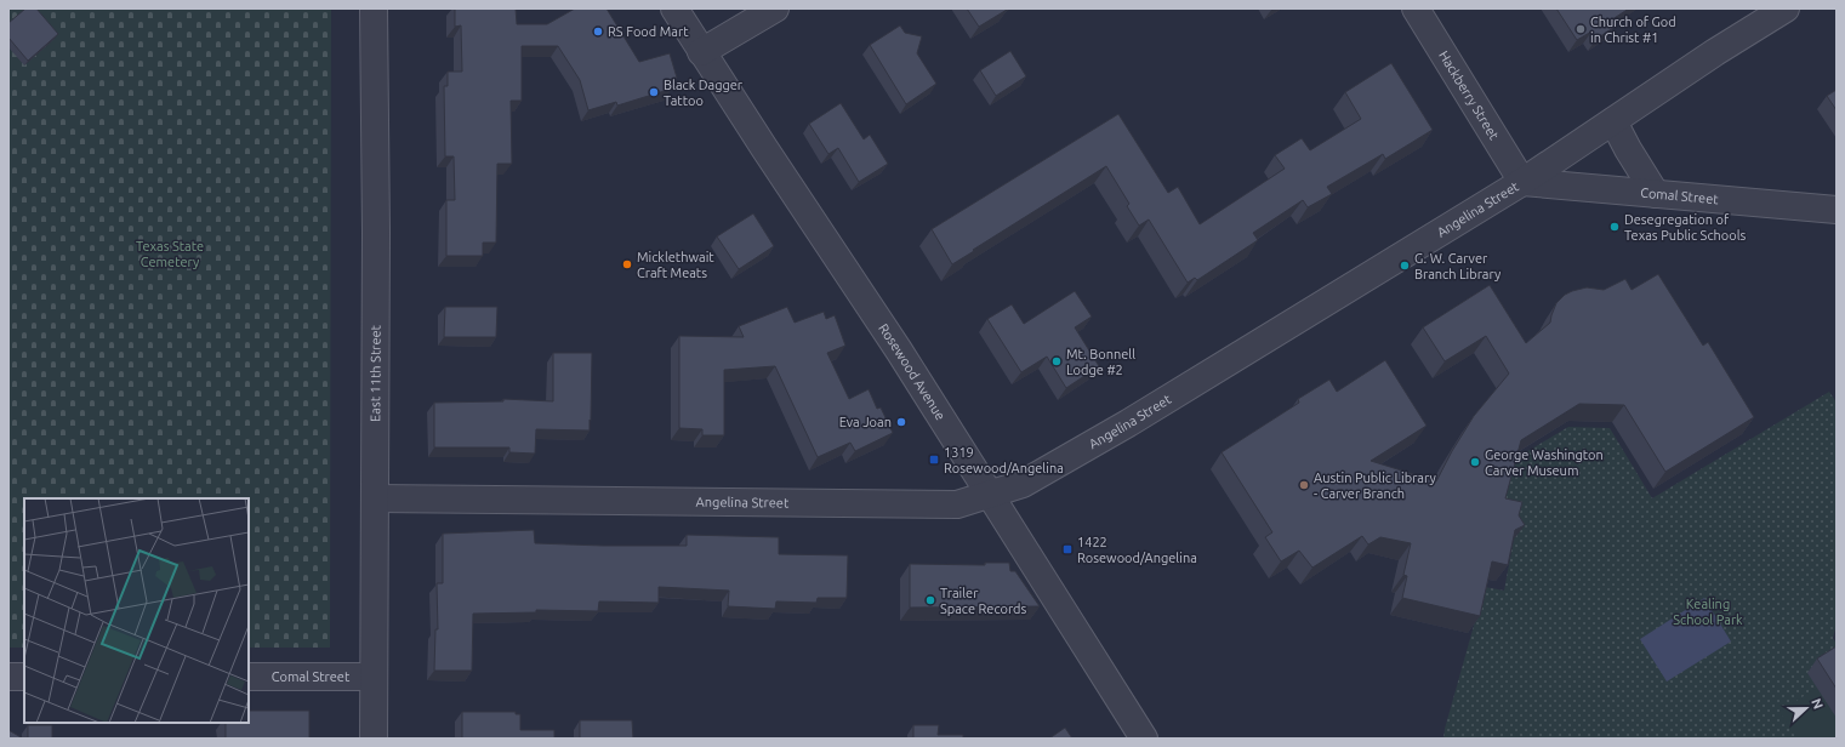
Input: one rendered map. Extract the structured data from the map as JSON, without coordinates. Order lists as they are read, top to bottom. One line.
{"streets":{"street":["Hackberry Street","Comal Street","Angelina Street","Rosewood Avenue","East 11th Street"]},"crossings":[["Hackberry Street","Comal Street"],["Hackberry Street","Angelina Street"],["Comal Street","Angelina Street"],["Comal Street","East 11th Street"],["Angelina Street","Rosewood Avenue"],["Angelina Street","East 11th Street"]],"parks":["Texas State Cemetery","Kealing School Park"],"places":{"other":["Church of God in Christ #1","RS Food Mart","Black Dagger Tattoo","Desegregation of Texas Public Schools","Micklethwait Craft Meats","G. W. Carver Branch Library","Mt. Bonnell Lodge #2","Eva Joan","George Washington Carver Museum","Austin Public Library - Carver Branch","Trailer Space Records"],"transit":["1319 Rosewood/Angelina","1422 Rosewood/Angelina"]},"north":"right"}
